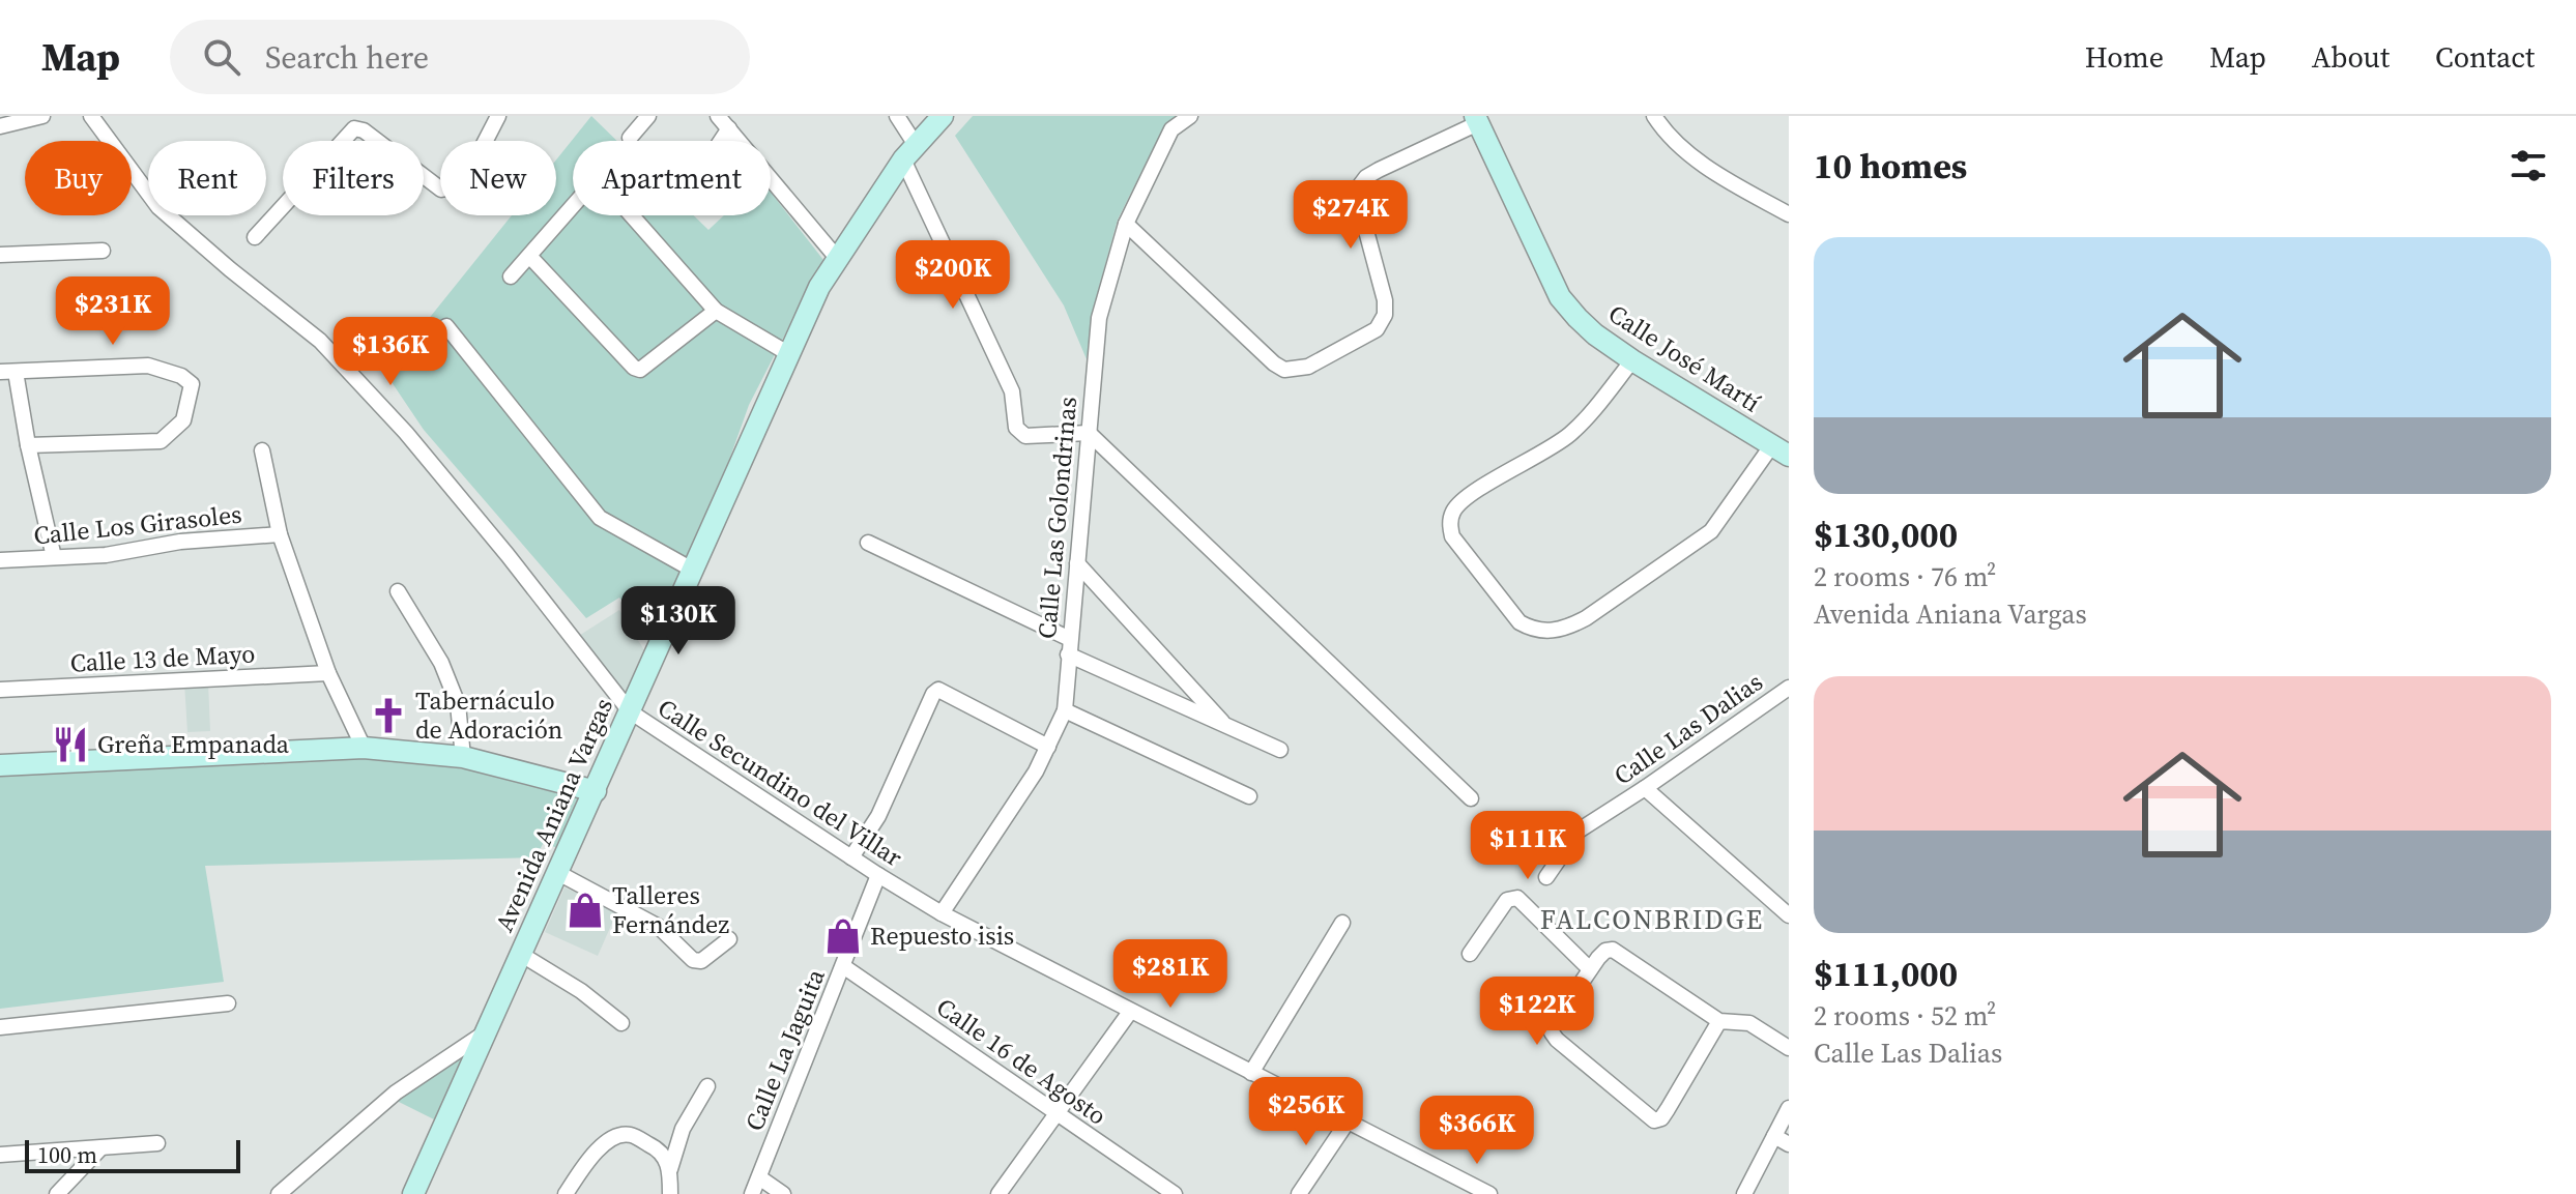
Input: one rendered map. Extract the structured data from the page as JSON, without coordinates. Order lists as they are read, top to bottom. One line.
{"streets":{"main road":["Calle José Martí","Avenida Aniana Vargas"],"street":["Calle Las Golondrinas","Calle Los Girasoles","Calle 13 de Mayo","Calle Las Dalias","Calle Secundino del Villar","Calle La Jaguita","Calle 16 de Agosto"]},"crossings":[["Calle Las Golondrinas","Calle Secundino del Villar"],["Calle Secundino del Villar","Avenida Aniana Vargas"],["Calle Secundino del Villar","Calle La Jaguita"],["Calle La Jaguita","Calle 16 de Agosto"]],"districts":["FALCONBRIDGE"],"places":{"church":["Tabernáculo de Adoración"],"restaurant":["Greña Empanada"],"shop":["Talleres Fernández","Repuesto isis"]},"scale_bar":"100 m","page":{"header":"Map","search":"Search here","nav":["Home","Map","About","Contact"],"heading":"10 homes","chip":["Buy","Rent","Filters","New","Apartment"],"price":["$274K","$200K","$231K","$136K","$130K","$111K","$281K","$122K","$256K","$366K"],"list":[{"name":"$130,000","note":"2 rooms · 76 m² · Avenida Aniana Vargas"},{"name":"$111,000","note":"2 rooms · 52 m² · Calle Las Dalias"}],"scale":"100 m"}}
